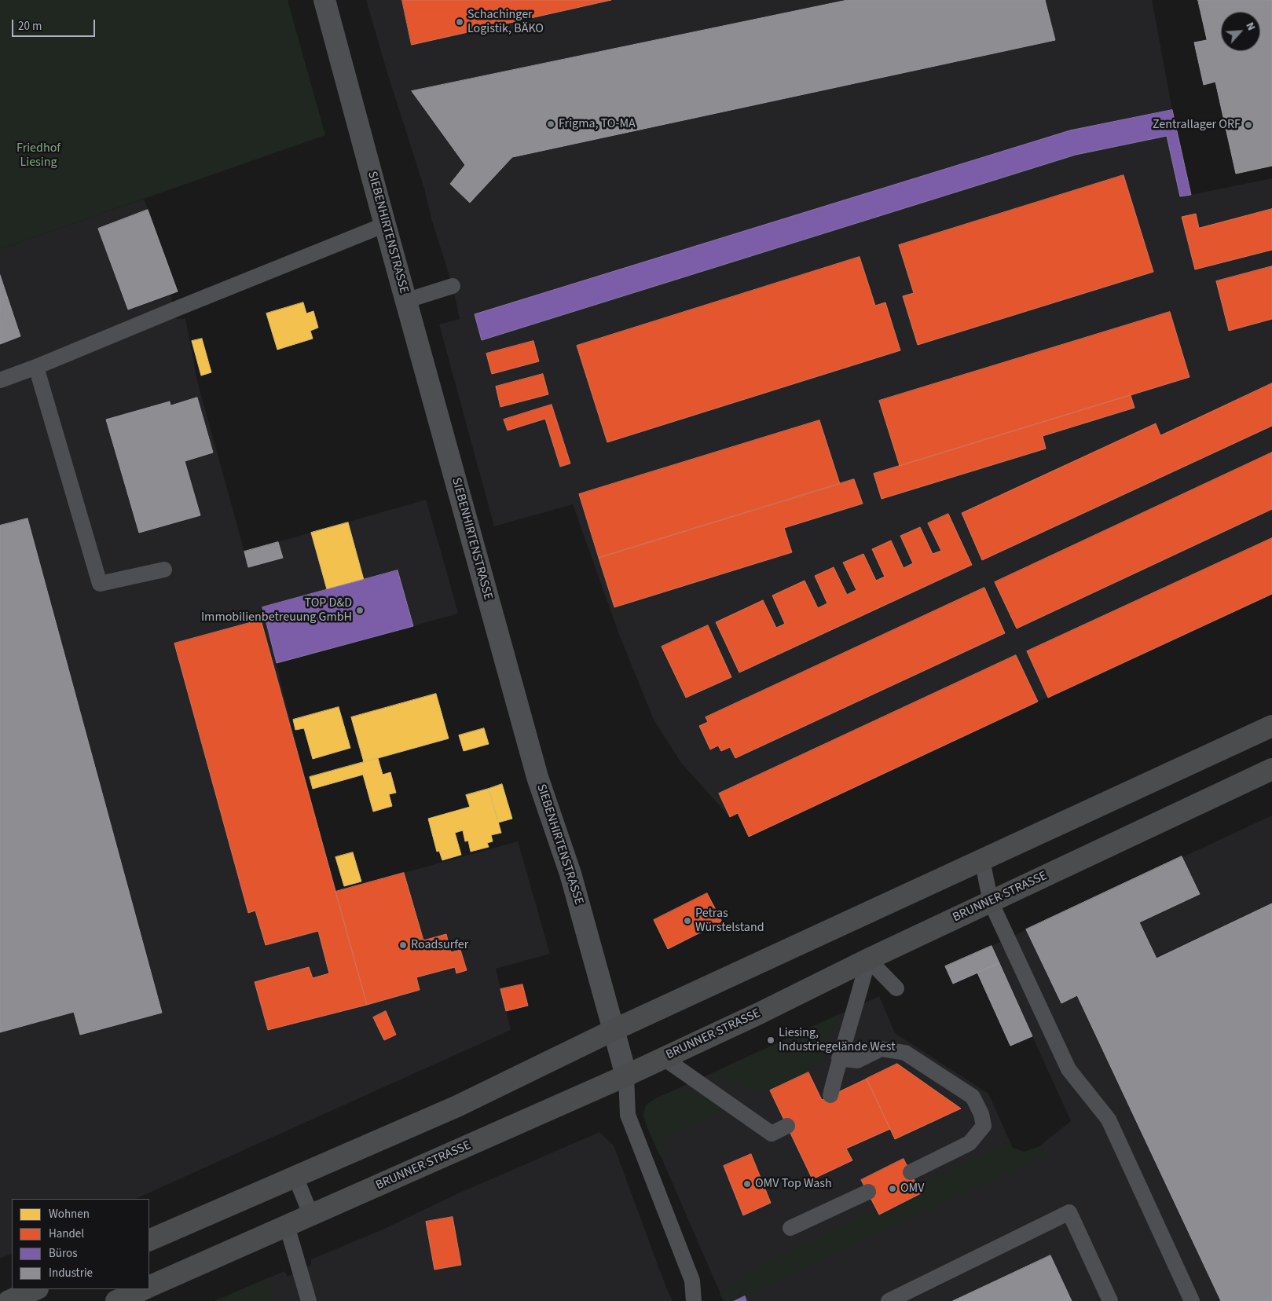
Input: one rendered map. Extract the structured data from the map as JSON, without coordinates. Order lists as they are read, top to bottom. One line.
{"streets":{"main road":["BRUNNER STRASSE"],"street":["SIEBENHIRTENSTRASSE"]},"crossings":[["SIEBENHIRTENSTRASSE","BRUNNER STRASSE"]],"parks":["Friedhof Liesing"],"places":["Schachinger Logistik, BÄKO","Frigma, TO-MA","Zentrallager ORF","TOP D&D Immobilienbetreuung GmbH","Petras Würstelstand","Roadsurfer","Liesing, Industriegelände West","OMV Top Wash","OMV"],"legend":["Wohnen","Handel","Büros","Industrie"],"scale_bar":"20 m","north":"top right"}
